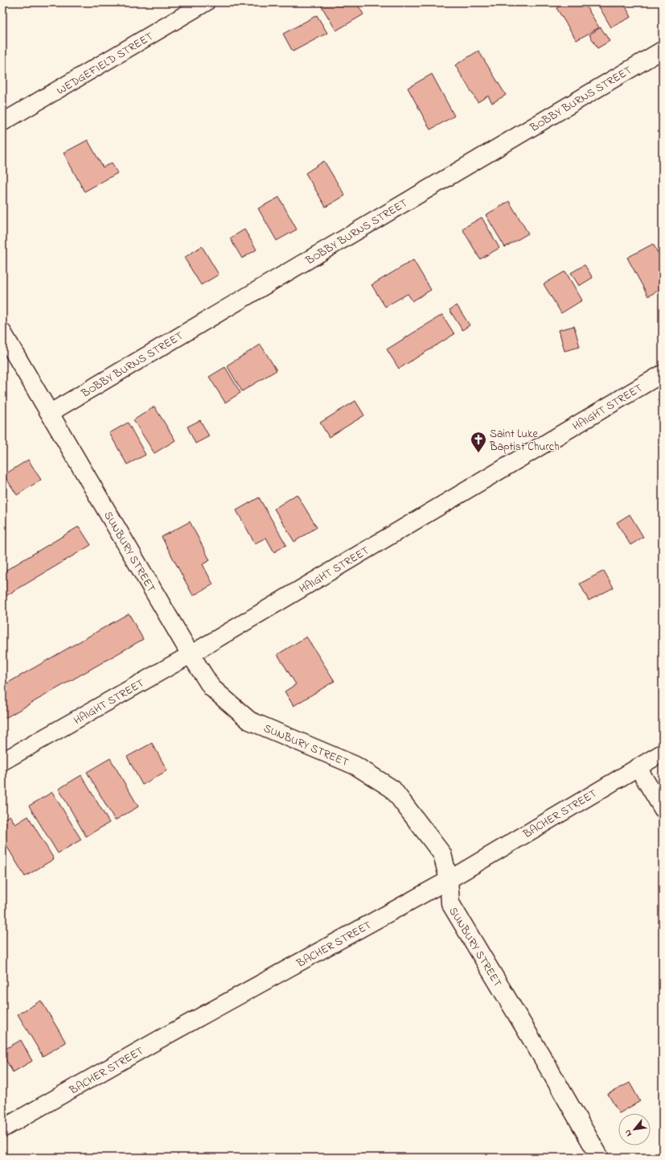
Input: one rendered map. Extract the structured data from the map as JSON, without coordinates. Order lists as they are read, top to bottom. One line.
{"streets":{"street":["WEDGEFIELD STREET","BOBBY BURNS STREET","HAIGHT STREET","SUNBURY STREET","BACHER STREET"]},"crossings":[["BOBBY BURNS STREET","SUNBURY STREET"],["HAIGHT STREET","SUNBURY STREET"],["SUNBURY STREET","BACHER STREET"]],"places":{"church":["Saint Luke Baptist Church"]},"north":"bottom left"}
